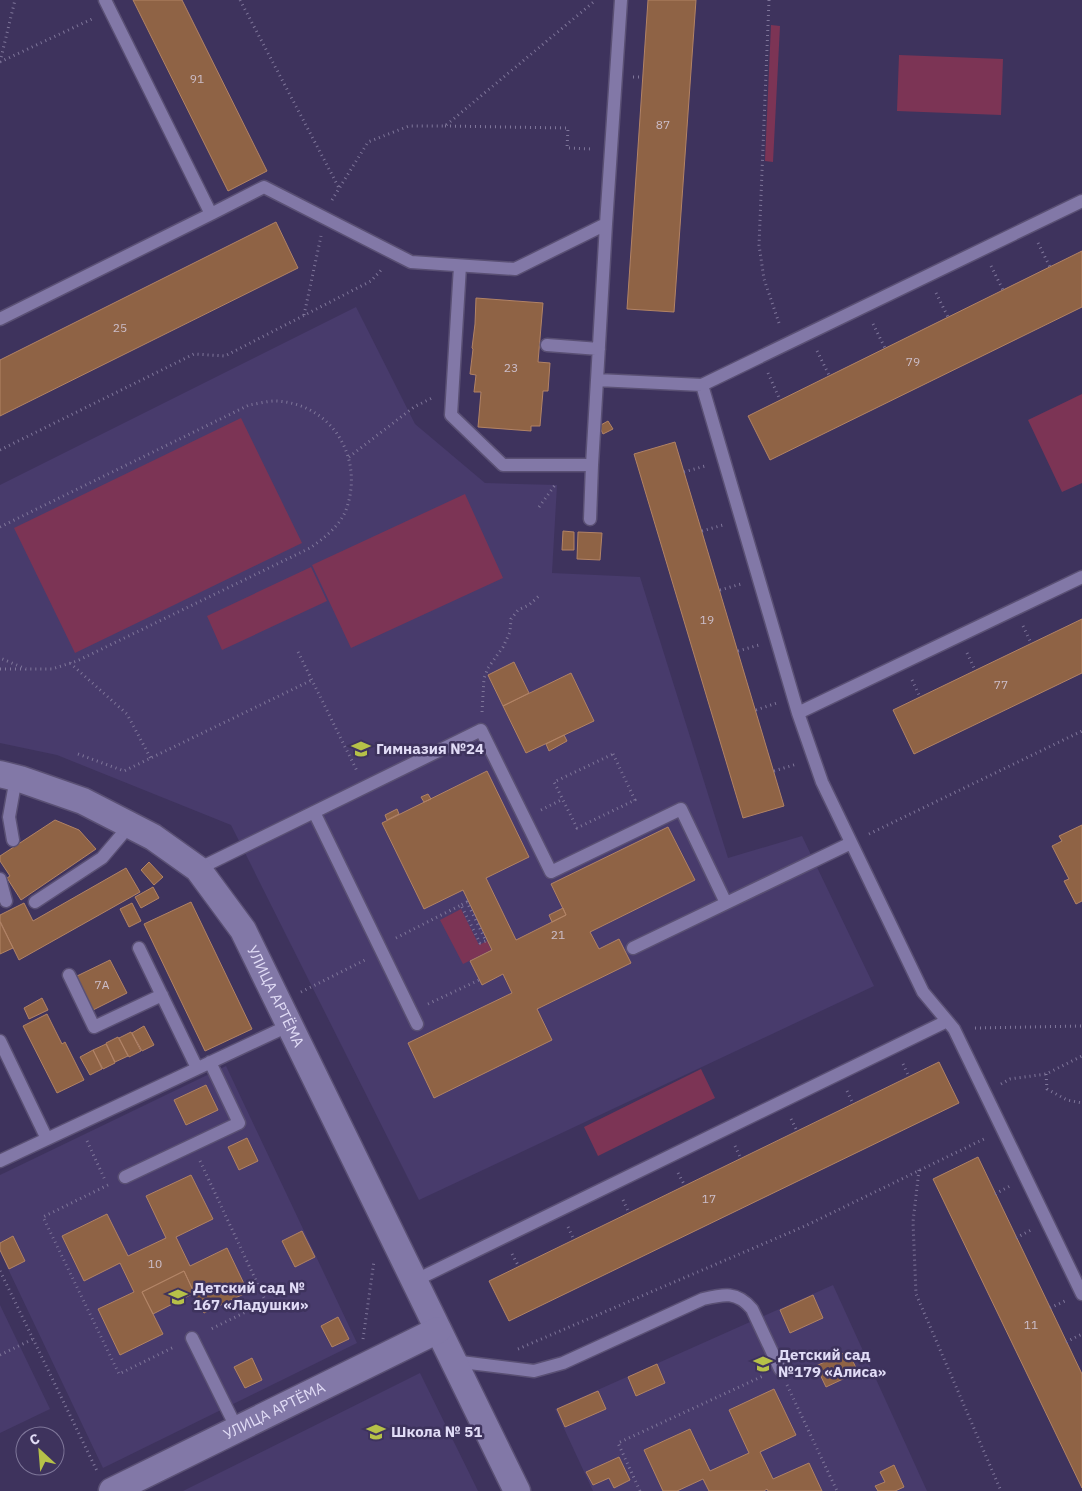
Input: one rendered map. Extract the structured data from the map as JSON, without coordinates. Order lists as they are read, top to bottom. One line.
{"streets":{"street":["УЛИЦА АРТЁМА"]},"places":{"school or university":["Гимназия №24","Детский сад № 167 «Ладушки»","Детский сад №179 «Алиса»","Школа № 51"]},"house_numbers":["91","87","25","79","23","19","77","21","7А","17","10","11"],"north":"top left"}
